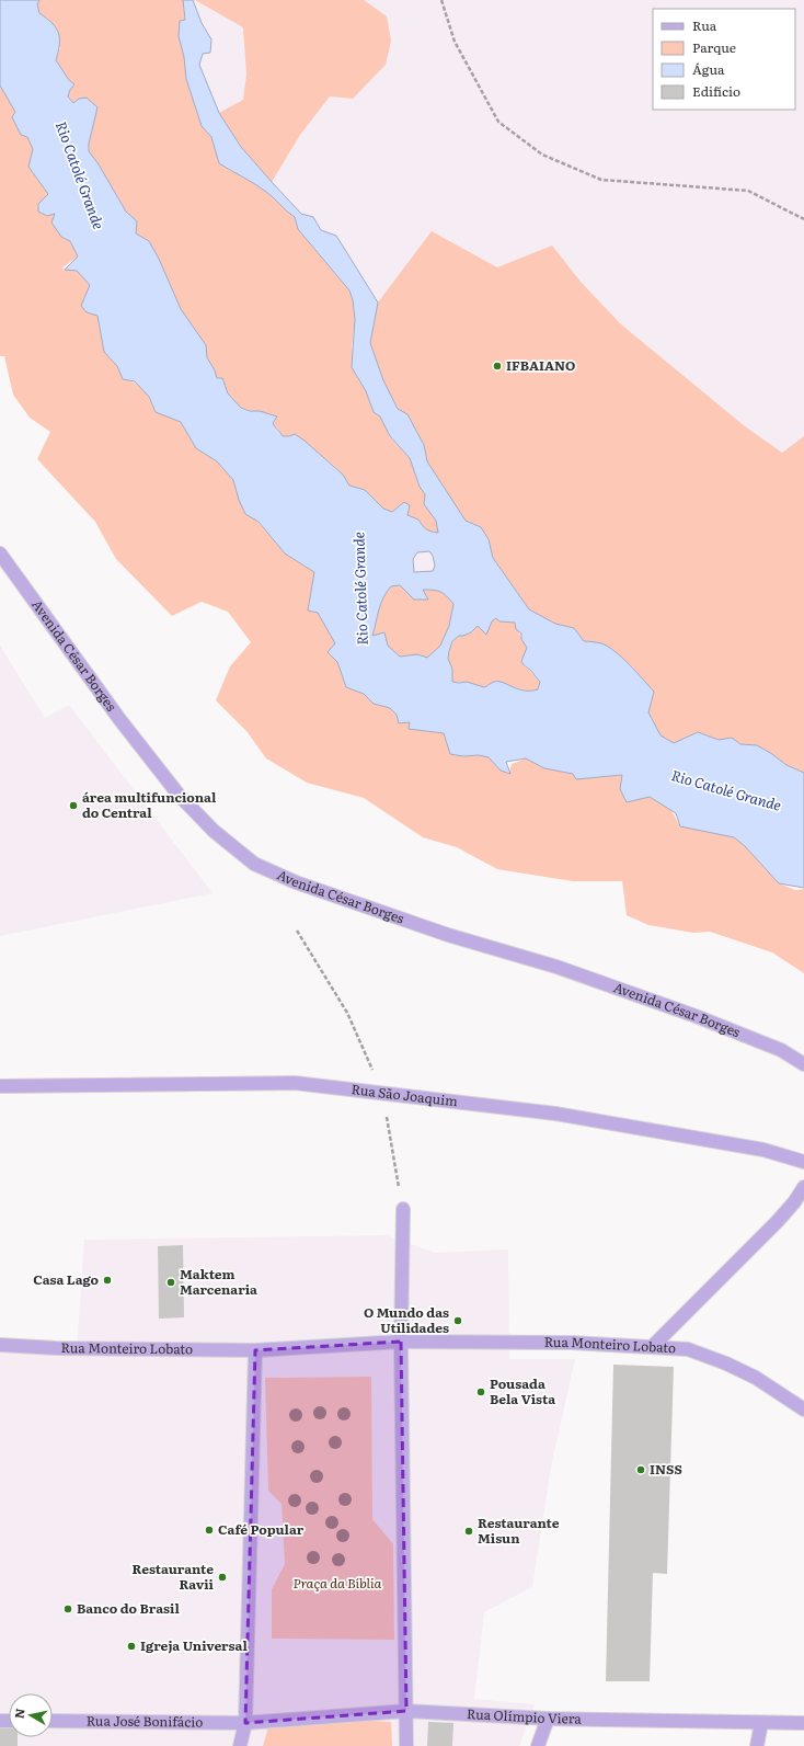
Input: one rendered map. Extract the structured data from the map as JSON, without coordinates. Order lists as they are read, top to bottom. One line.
{"streets":{"street":["Avenida César Borges","Rua São Joaquim","Rua Monteiro Lobato","Rua Olímpio Viera","Rua José Bonifácio"]},"crossings":[["Rua Olímpio Viera","Rua José Bonifácio"]],"water":["Rio Catolé Grande"],"parks":["Praça da Bíblia"],"places":["IFBAIANO","área multifuncional do Central","Casa Lago","Maktem Marcenaria","O Mundo das Utilidades","Pousada Bela Vista","INSS","Café Popular","Restaurante Misun","Restaurante Ravii","Banco do Brasil","Igreja Universal"],"legend":["Rua","Parque","Água","Edifício"],"north":"left"}
